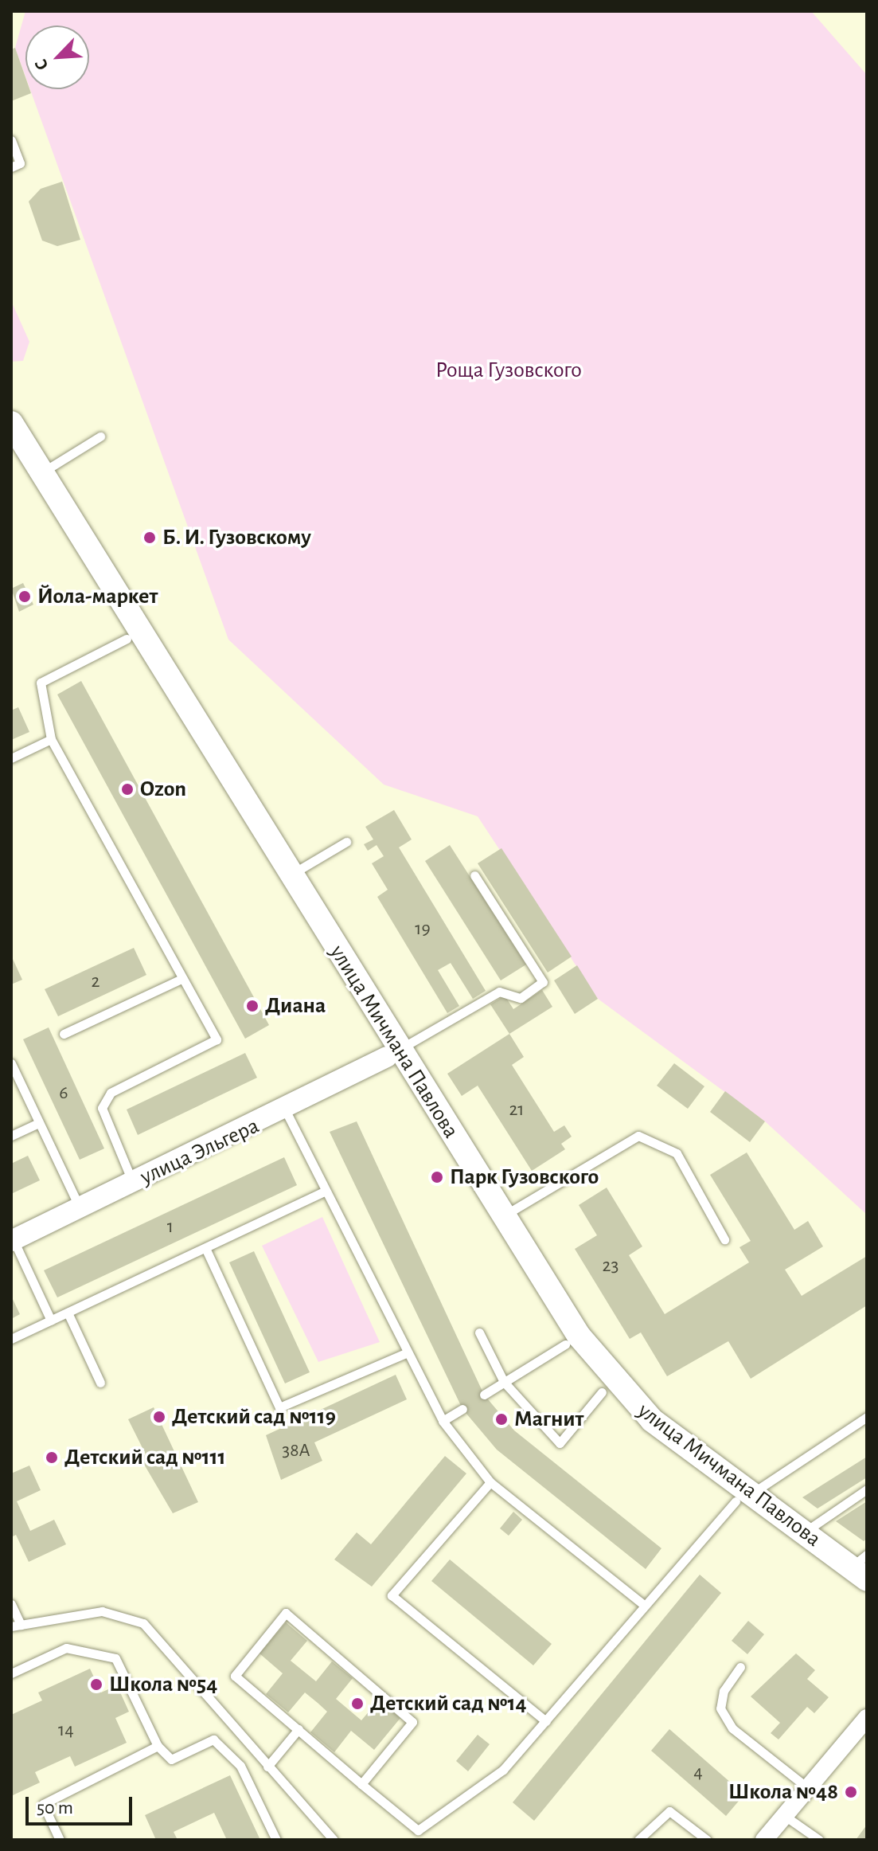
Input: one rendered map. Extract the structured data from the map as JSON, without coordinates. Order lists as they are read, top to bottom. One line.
{"streets":{"main road":["улица Мичмана Павлова"],"street":["улица Эльгера"]},"crossings":[["улица Мичмана Павлова","улица Эльгера"]],"parks":["Роща Гузовского"],"places":["Б. И. Гузовскому","Йола-маркет","Ozon","Диана","Парк Гузовского","Детский сад №119","Магнит","Детский сад №111","Школа №54","Детский сад №14","Школа №48"],"house_numbers":["19","2","6","21","1","23","38А","14","4"],"scale_bar":"50 m","north":"bottom left"}
